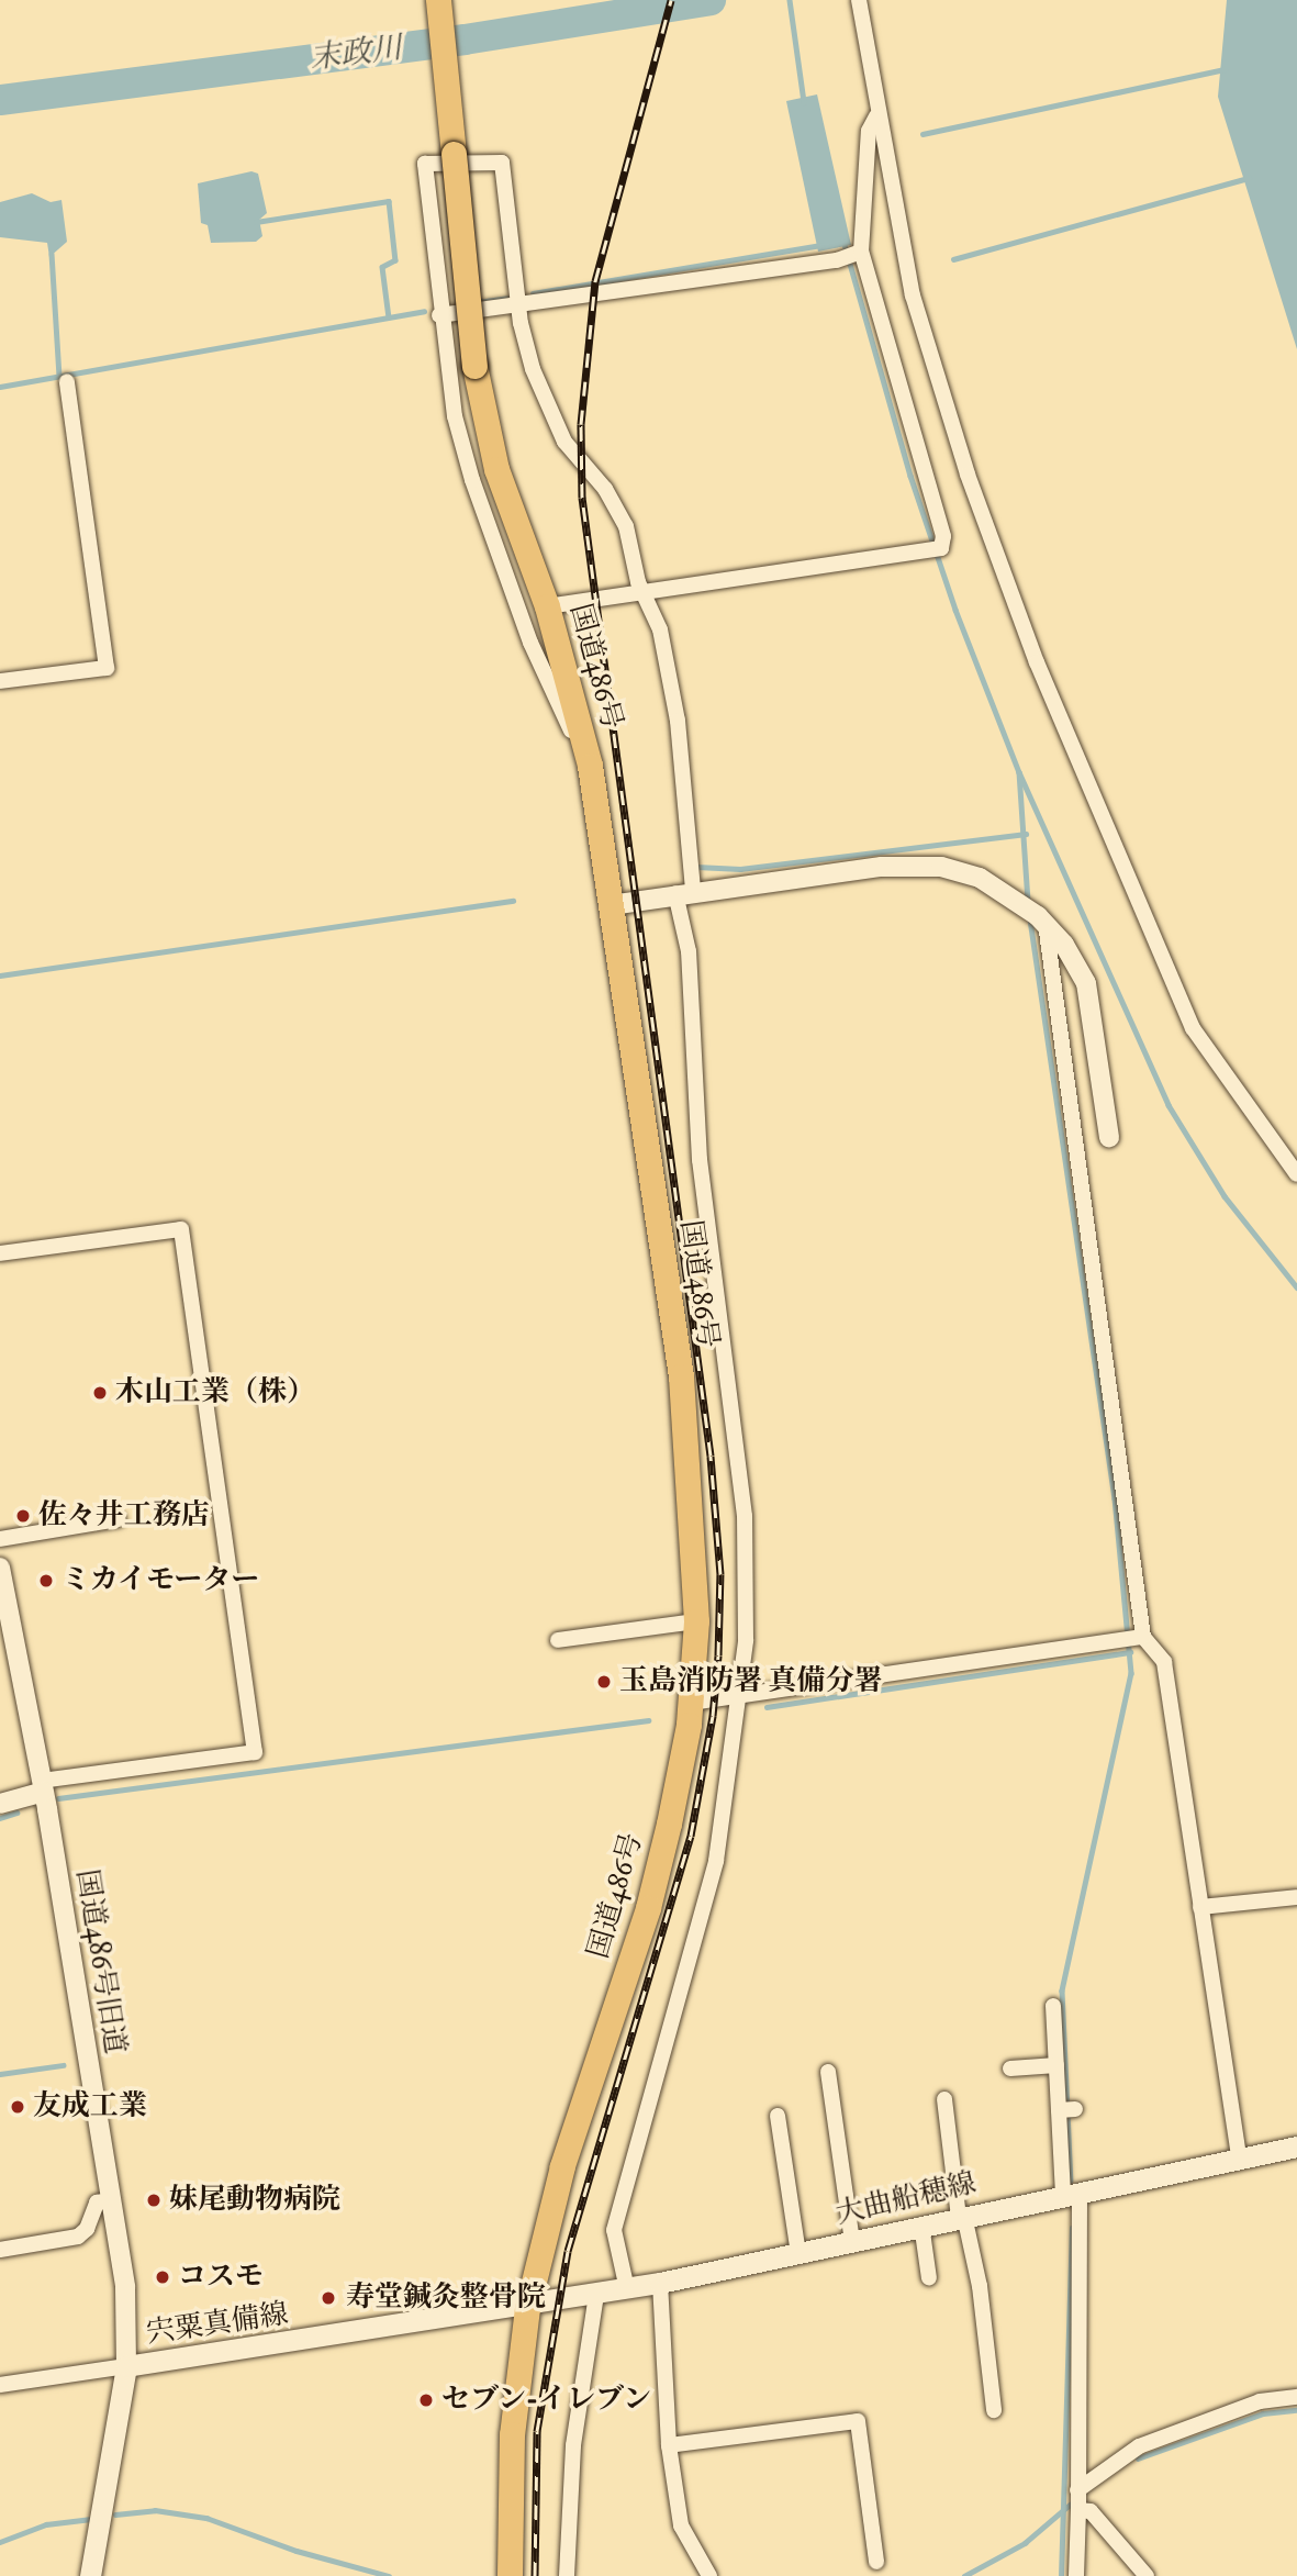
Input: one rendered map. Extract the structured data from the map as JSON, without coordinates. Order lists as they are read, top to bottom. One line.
{"streets":{"highway":["国道486号"],"main road":["大曲船穂線","宍粟真備線"],"street":["国道486号旧道"]},"crossings":[["国道486号","大曲船穂線"],["国道486号","宍粟真備線"],["国道486号旧道","宍粟真備線"],["大曲船穂線","宍粟真備線"]],"water":["末政川"],"places":["木山工業（株）","佐々井工務店","ミカイモーター","玉島消防署 真備分署","友成工業","妹尾動物病院","コスモ","寿堂鍼灸整骨院","セブン-イレブン"]}
